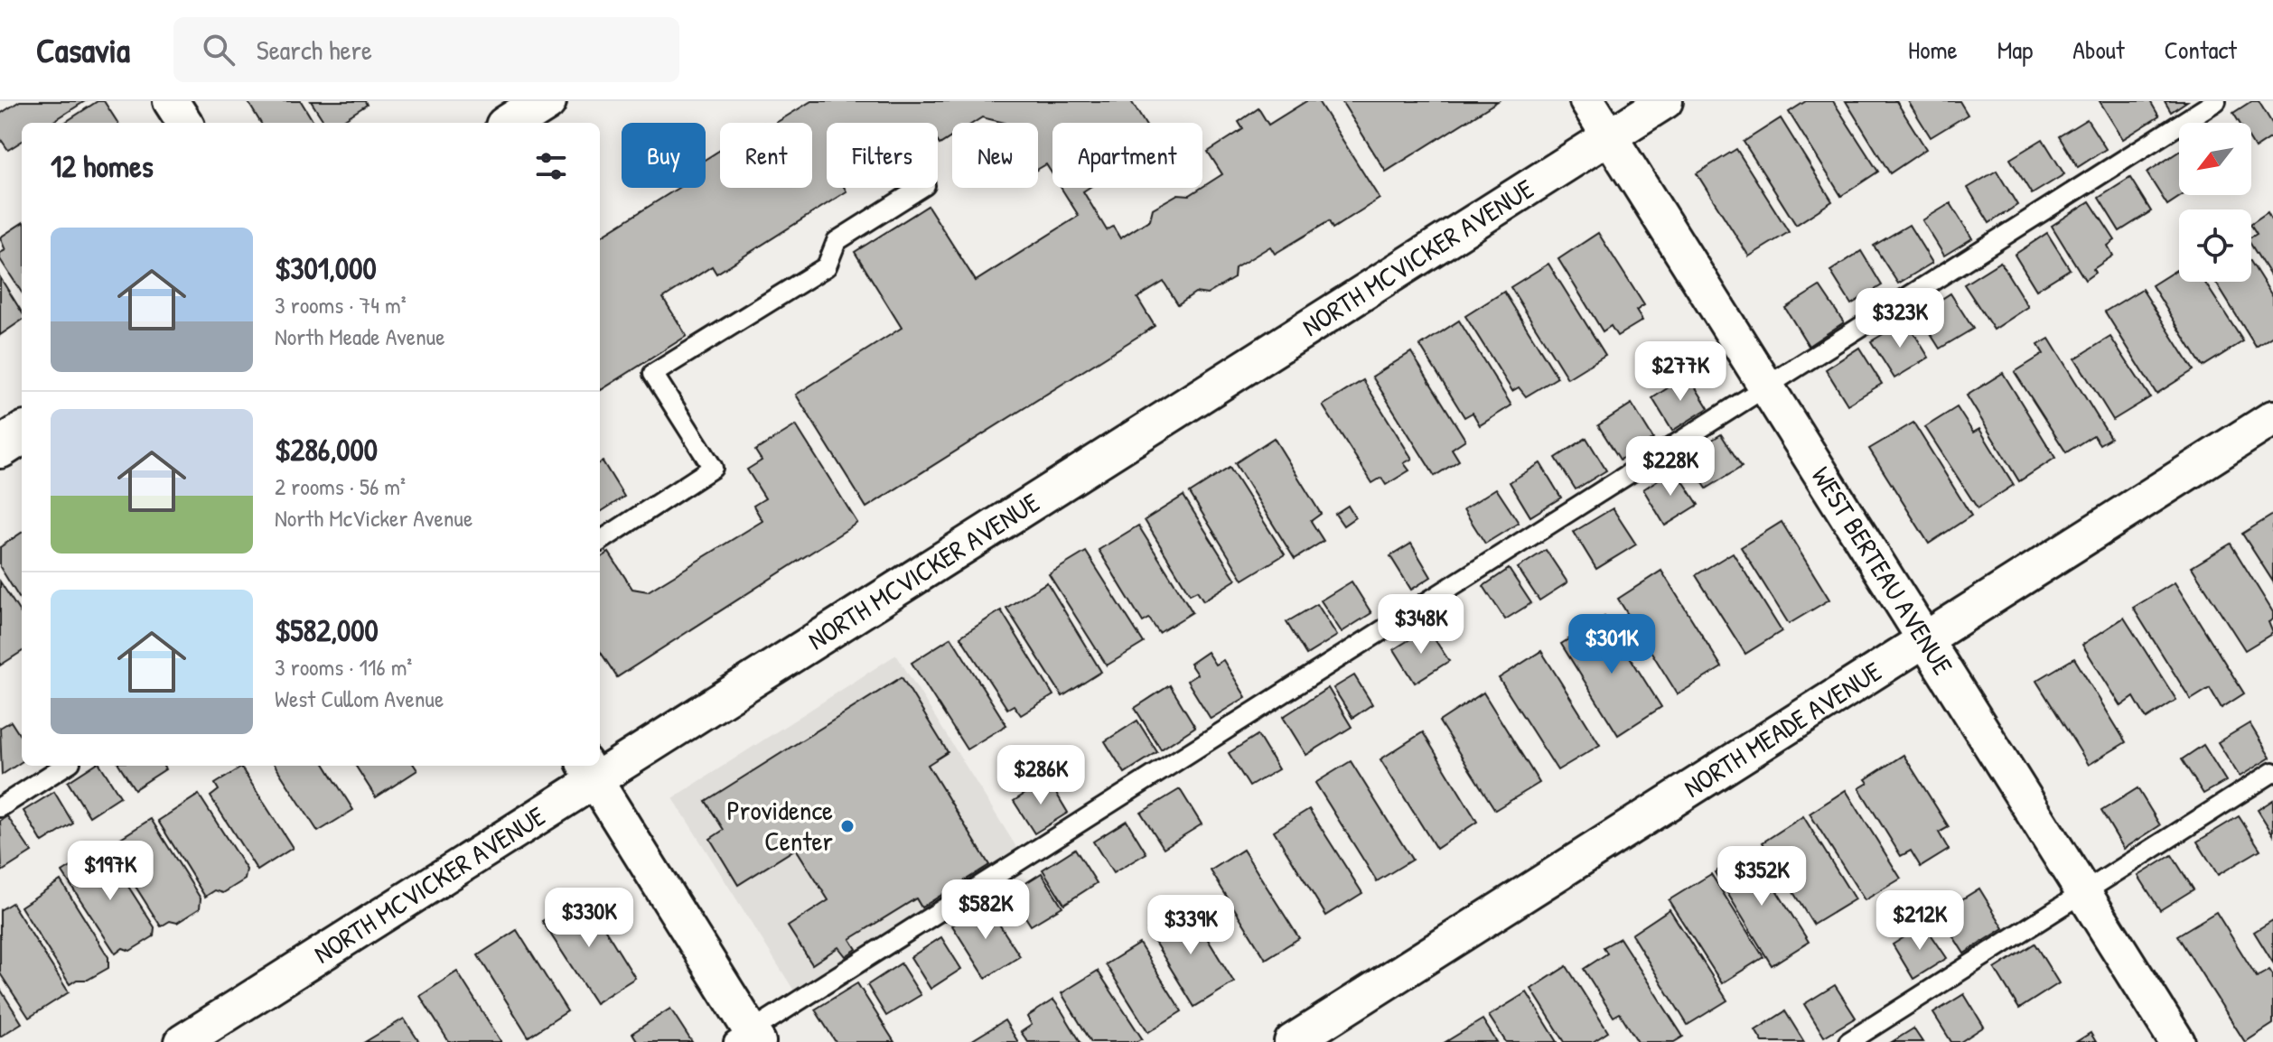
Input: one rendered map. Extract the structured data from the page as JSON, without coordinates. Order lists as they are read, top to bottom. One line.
{"streets":{"street":["NORTH MCVICKER AVENUE","WEST BERTEAU AVENUE","NORTH MEADE AVENUE"]},"crossings":[["NORTH MCVICKER AVENUE","WEST BERTEAU AVENUE"],["WEST BERTEAU AVENUE","NORTH MEADE AVENUE"]],"places":["Providence Center"],"north":"bottom left","page":{"header":"Casavia","search":"Search here","nav":["Home","Map","About","Contact"],"chip":["Buy","Rent","Filters","New","Apartment"],"heading":"12 homes","list":[{"name":"$301,000","note":"3 rooms · 74 m² · North Meade Avenue"},{"name":"$286,000","note":"2 rooms · 56 m² · North McVicker Avenue"},{"name":"$582,000","note":"3 rooms · 116 m² · West Cullom Avenue"}],"price":["$323K","$277K","$228K","$348K","$301K","$286K","$197K","$352K","$582K","$330K","$212K","$339K"]}}
